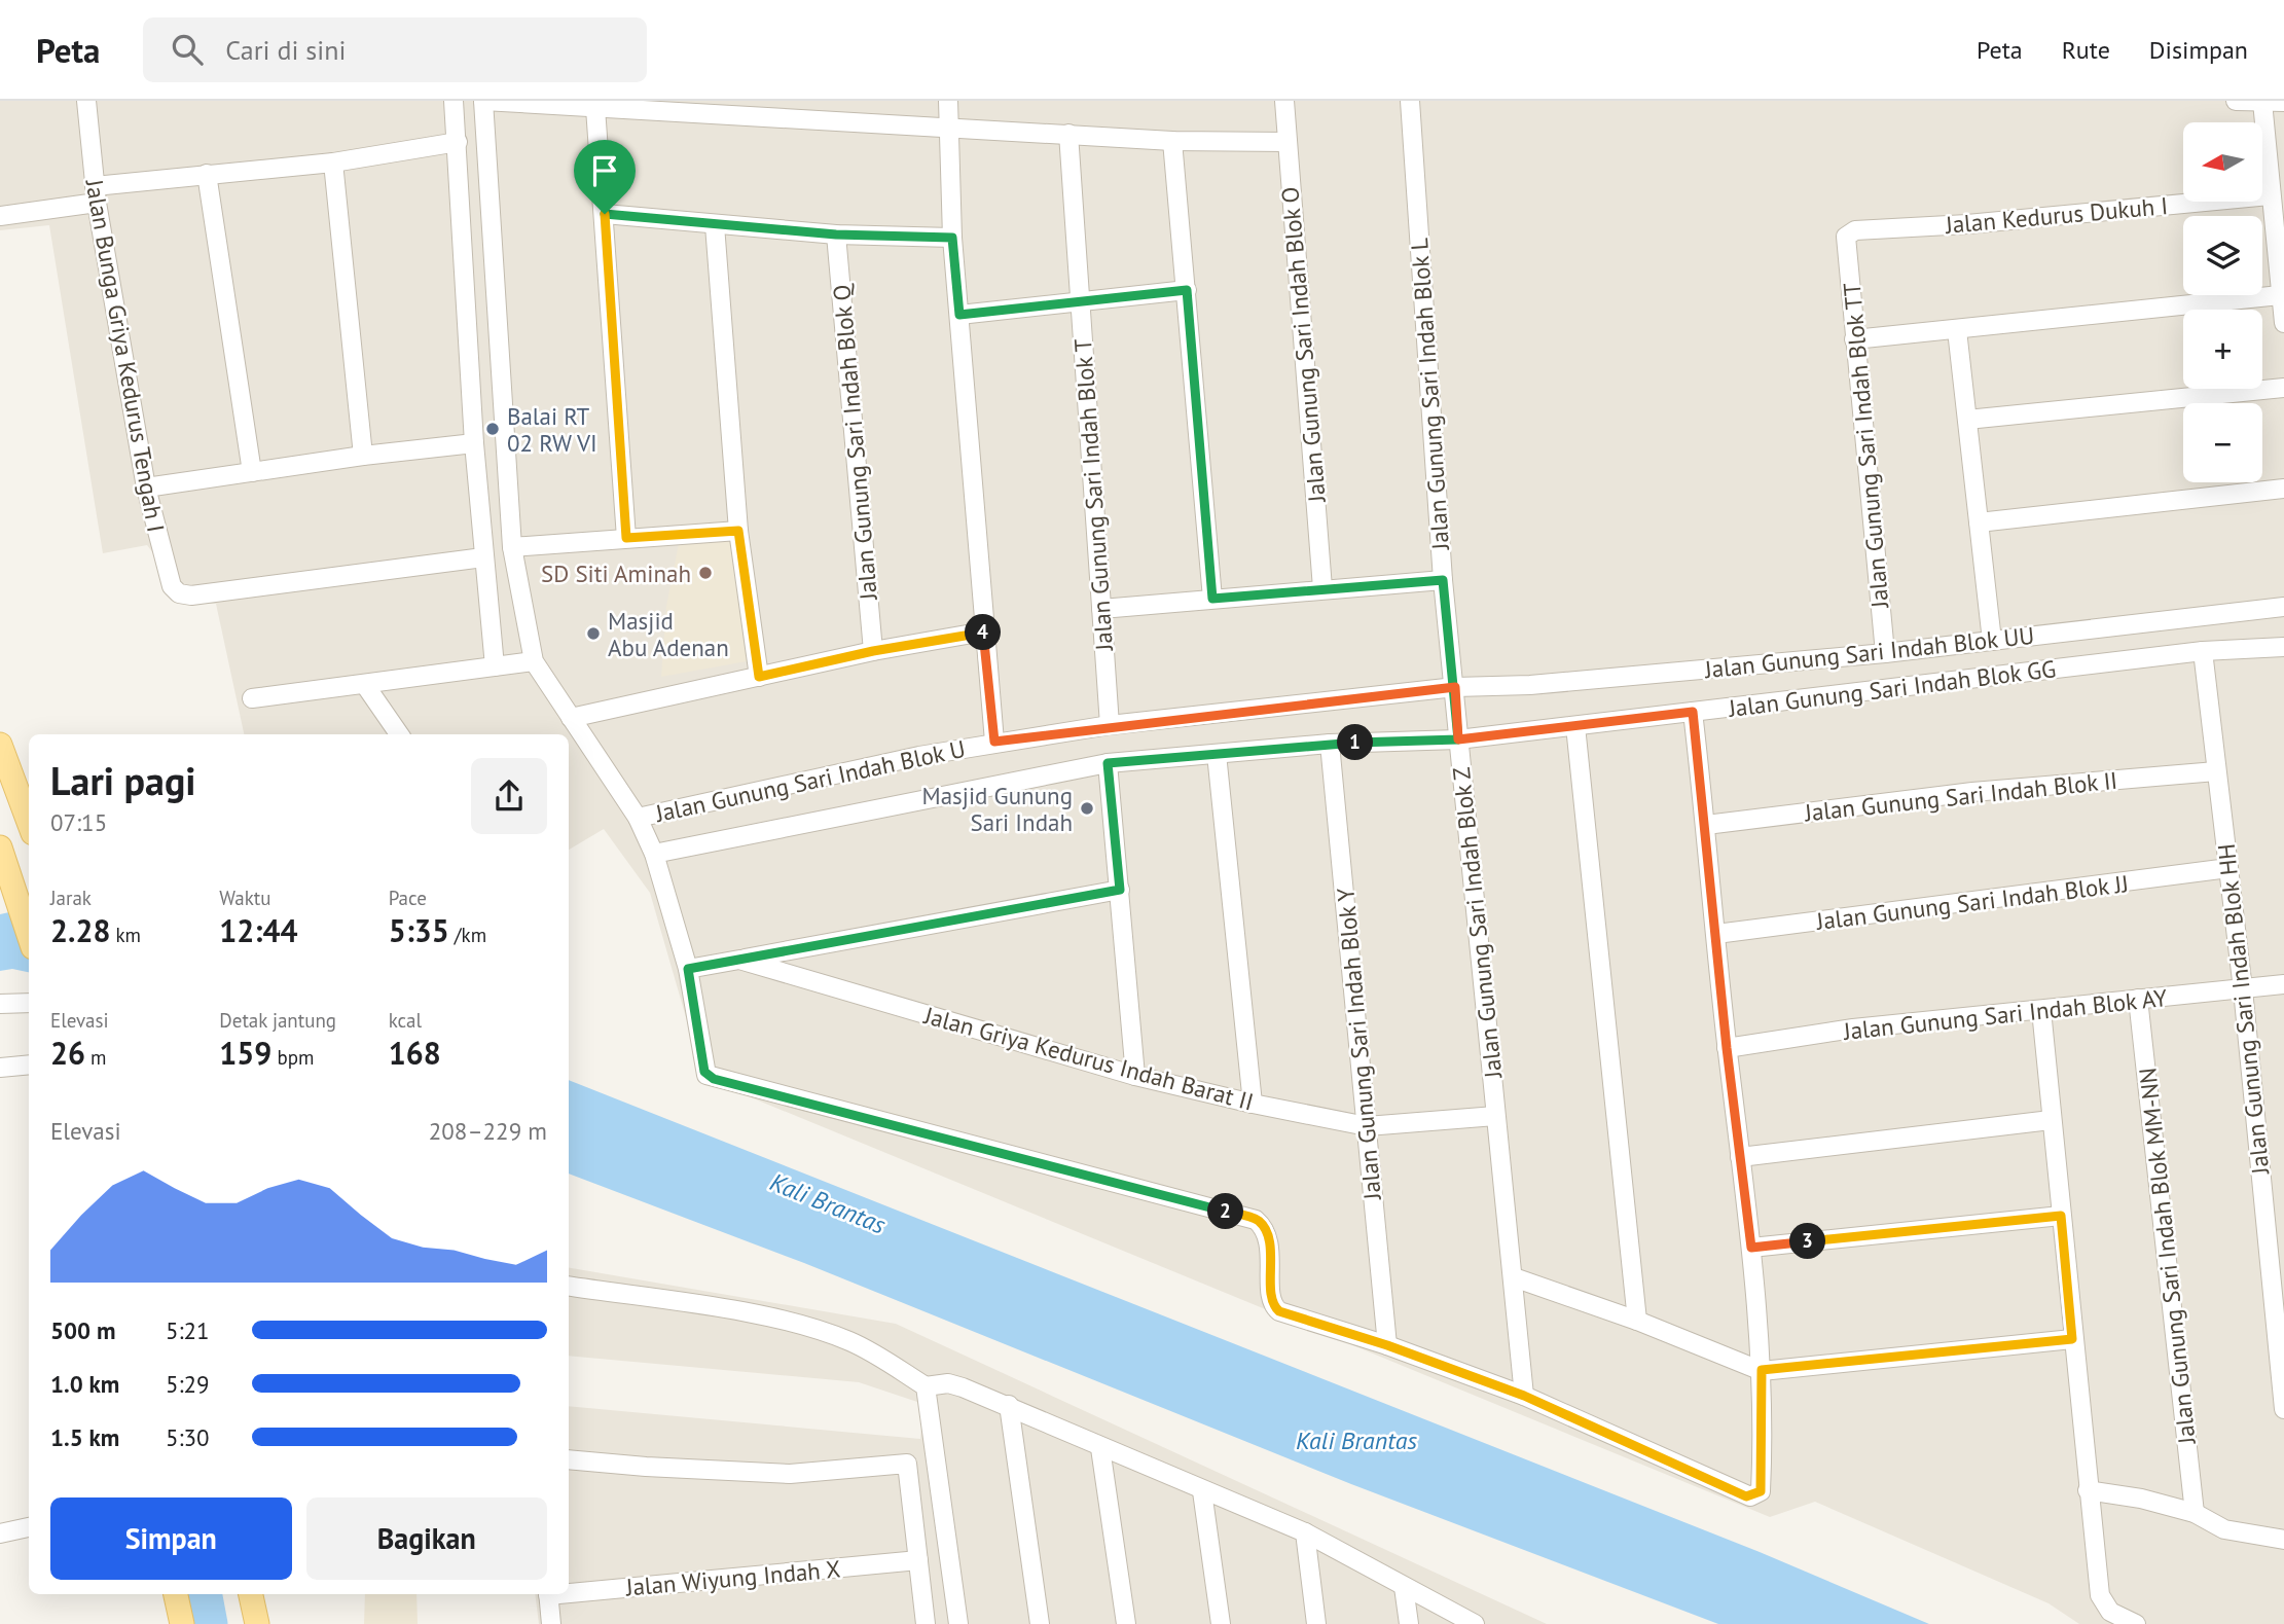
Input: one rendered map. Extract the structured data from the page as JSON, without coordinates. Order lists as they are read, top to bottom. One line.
{"streets":{"street":["Jalan Kedurus Dukuh I","Jalan Gunung Sari Indah Blok O","Jalan Bunga Griya Kedurus Tengah I","Jalan Gunung Sari Indah Blok L","Jalan Gunung Sari Indah Blok Q","Jalan Gunung Sari Indah Blok TT","Jalan Gunung Sari Indah Blok T","Jalan Gunung Sari Indah Blok UU","Jalan Gunung Sari Indah Blok GG","Jalan Gunung Sari Indah Blok U","Jalan Gunung Sari Indah Blok II","Jalan Gunung Sari Indah Blok JJ","Jalan Gunung Sari Indah Blok Z","Jalan Gunung Sari Indah Blok HH","Jalan Gunung Sari Indah Blok AY","Jalan Gunung Sari Indah Blok Y","Jalan Griya Kedurus Indah Barat II","Jalan Gunung Sari Indah Blok MM-NN","Jalan Wiyung Indah X"]},"crossings":[["Jalan Kedurus Dukuh I","Jalan Gunung Sari Indah Blok TT"],["Jalan Gunung Sari Indah Blok L","Jalan Gunung Sari Indah Blok UU"],["Jalan Gunung Sari Indah Blok L","Jalan Gunung Sari Indah Blok U"],["Jalan Gunung Sari Indah Blok L","Jalan Gunung Sari Indah Blok Z"],["Jalan Gunung Sari Indah Blok TT","Jalan Gunung Sari Indah Blok UU"],["Jalan Gunung Sari Indah Blok T","Jalan Gunung Sari Indah Blok U"],["Jalan Gunung Sari Indah Blok UU","Jalan Gunung Sari Indah Blok U"],["Jalan Gunung Sari Indah Blok UU","Jalan Gunung Sari Indah Blok Z"],["Jalan Gunung Sari Indah Blok GG","Jalan Gunung Sari Indah Blok Z"],["Jalan Gunung Sari Indah Blok GG","Jalan Gunung Sari Indah Blok HH"],["Jalan Gunung Sari Indah Blok GG","Jalan Gunung Sari Indah Blok Y"],["Jalan Gunung Sari Indah Blok U","Jalan Gunung Sari Indah Blok Z"],["Jalan Gunung Sari Indah Blok II","Jalan Gunung Sari Indah Blok HH"],["Jalan Gunung Sari Indah Blok JJ","Jalan Gunung Sari Indah Blok HH"],["Jalan Gunung Sari Indah Blok Z","Jalan Griya Kedurus Indah Barat II"],["Jalan Gunung Sari Indah Blok HH","Jalan Gunung Sari Indah Blok AY"],["Jalan Gunung Sari Indah Blok AY","Jalan Gunung Sari Indah Blok MM-NN"],["Jalan Gunung Sari Indah Blok Y","Jalan Griya Kedurus Indah Barat II"]],"water":["Kali Brantas"],"places":["Balai RT 02 RW VI","SD Siti Aminah","Masjid Abu Adenan","Masjid Gunung Sari Indah"],"north":"left","page":{"header":"Peta","search":"Cari di sini","nav":["Peta","Rute","Disimpan"],"map_buttons":["+","−"],"pins":["4","1","2","3"],"heading":["Lari pagi","07:15"],"stats":[["Jarak","2.28 km"],["Waktu","12:44"],["Pace","5:35 /km"],["Elevasi","26 m"],["Detak jantung","159 bpm"],["kcal","168"]],"chart":["Elevasi","208–229 m"],"list":[{"name":"500 m","note":"5:21"},{"name":"1.0 km","note":"5:29"},{"name":"1.5 km","note":"5:30"}],"buttons":["Simpan","Bagikan"]}}
